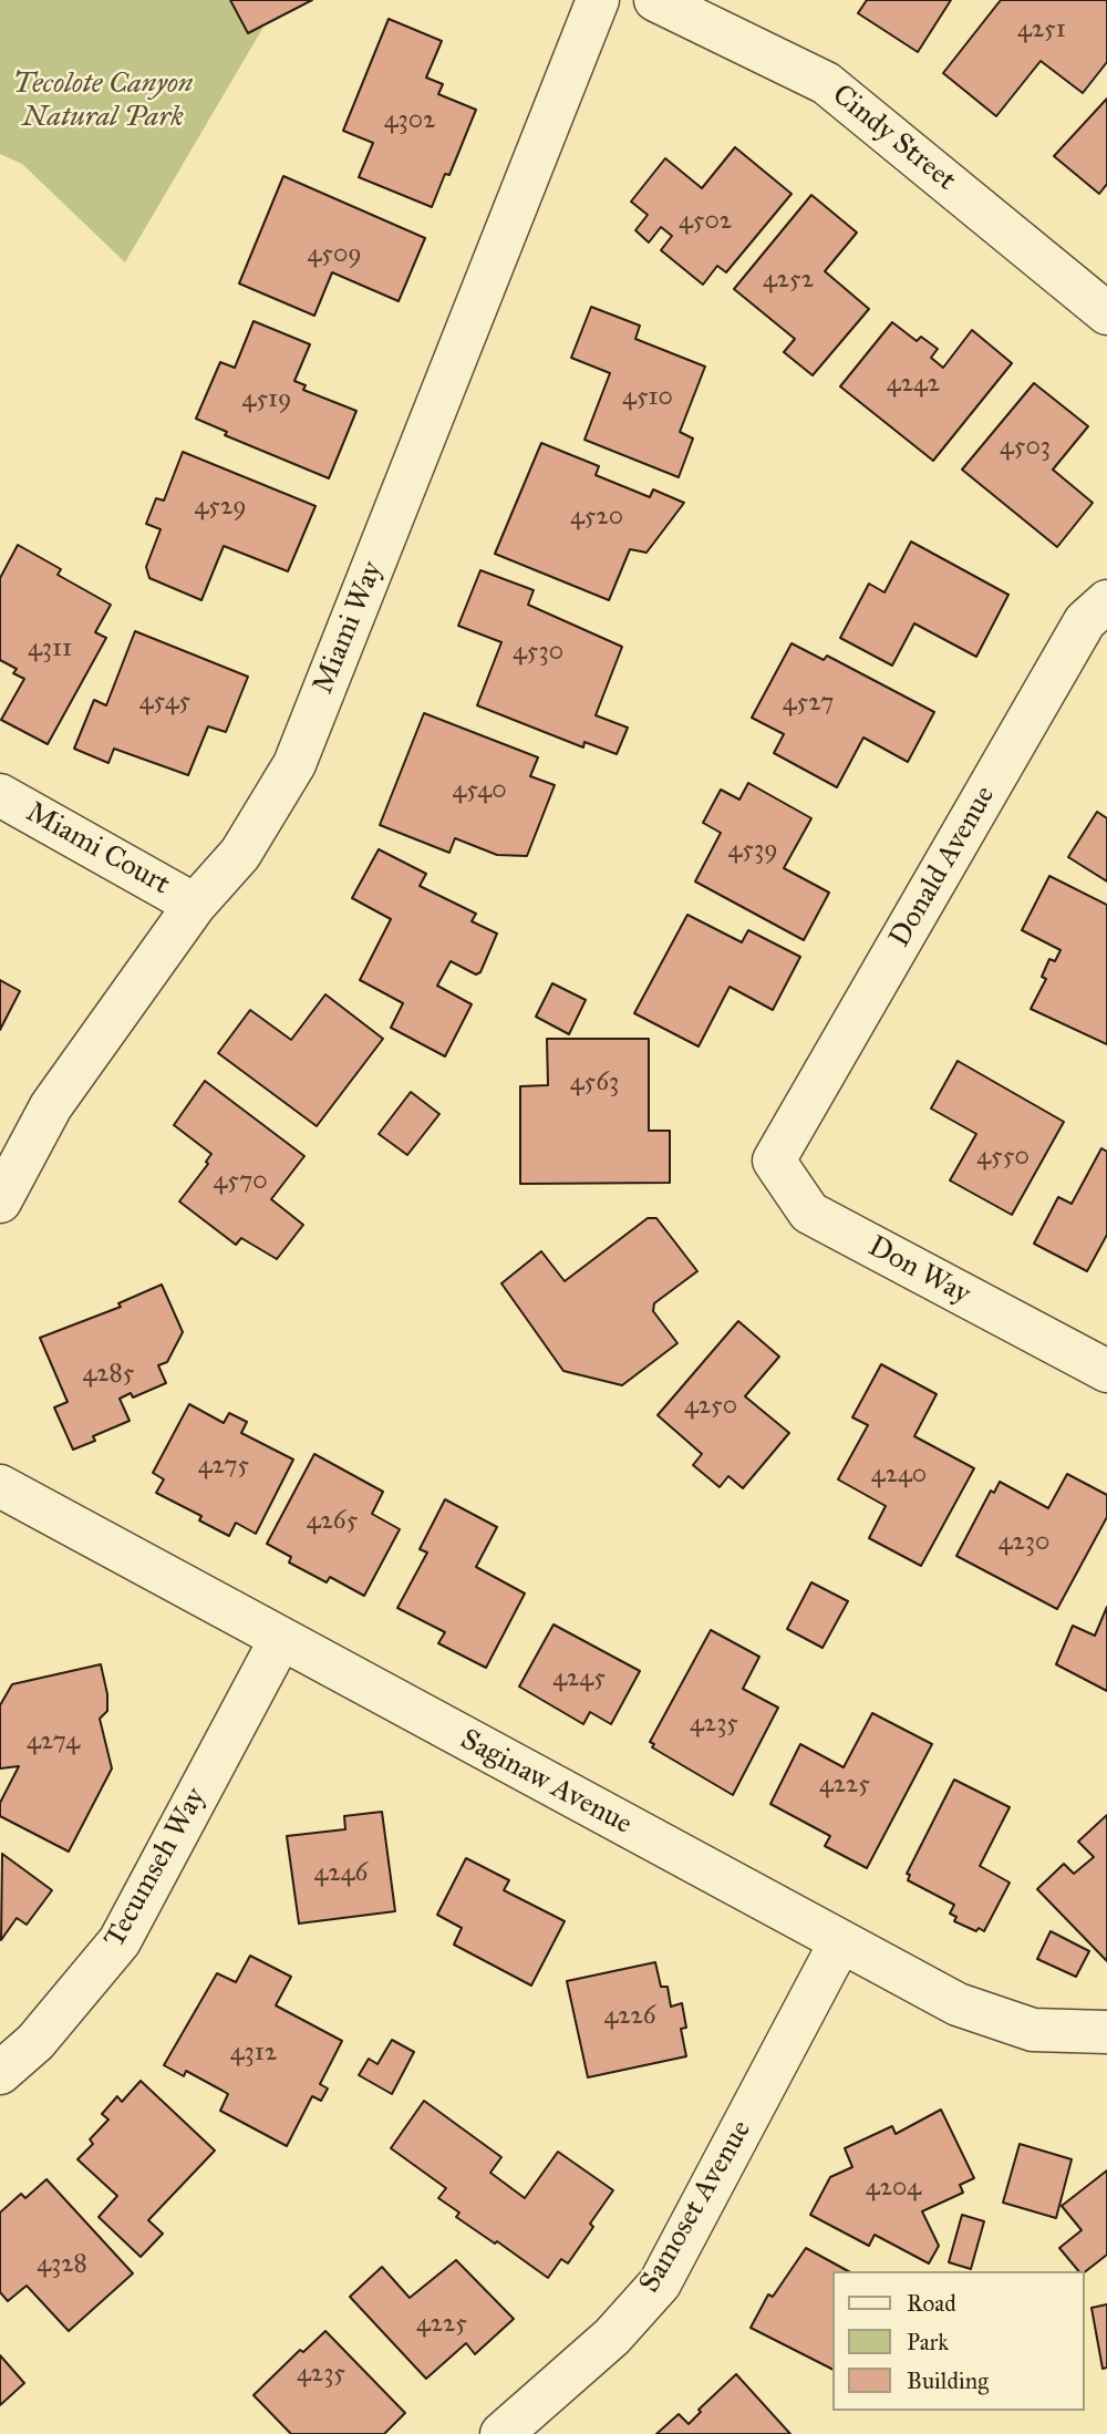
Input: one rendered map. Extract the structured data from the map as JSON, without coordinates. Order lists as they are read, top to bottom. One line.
{"streets":{"street":["Cindy Street","Miami Way","Miami Court","Donald Avenue","Don Way","Saginaw Avenue","Tecumseh Way","Samoset Avenue"]},"crossings":[["Miami Way","Miami Court"],["Donald Avenue","Don Way"],["Saginaw Avenue","Tecumseh Way"],["Saginaw Avenue","Samoset Avenue"]],"parks":["Tecolote Canyon Natural Park"],"house_numbers":["4251","4302","4502","4509","4252","4242","4510","4519","4503","4529","4520","4311","4530","4545","4527","4540","4539","4563","4550","4570","4285","4250","4275","4240","4265","4230","4245","4235","4274","4225","4246","4226","4312","4204","4328","4225","4235"],"legend":["Road","Park","Building"]}
